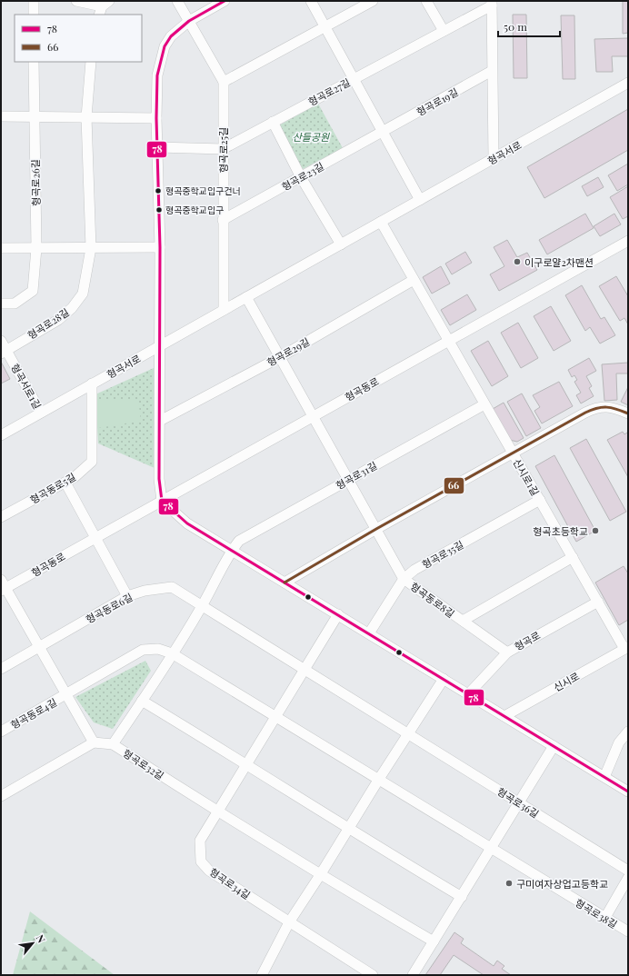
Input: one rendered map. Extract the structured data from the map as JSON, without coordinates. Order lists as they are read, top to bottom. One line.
{"streets":{"street":["형곡로27길","형곡로19길","형곡로25길","형곡서로","형곡로23길","형곡로26길","형곡로28길","형곡로29길","형곡서로1길","형곡동로","형곡로31길","신시로1길","형곡동로5길","형곡로35길","형곡동로8길","형곡동로6길","형곡로","신시로","형곡동로4길","형곡로32길","형곡로36길","형곡로34길","형곡로38길"]},"crossings":[["형곡로27길","형곡로25길"],["형곡로19길","형곡로23길"],["형곡로25길","형곡서로"],["형곡로25길","형곡로23길"],["형곡서로","형곡서로1길"],["형곡서로","형곡동로5길"],["형곡로28길","형곡서로1길"],["형곡동로","신시로1길"],["형곡동로","형곡동로8길"],["형곡로31길","신시로1길"],["형곡로31길","형곡동로8길"],["형곡로31길","형곡로32길"],["신시로1길","형곡로35길"],["신시로1길","형곡로"],["신시로1길","신시로"],["형곡로35길","형곡동로8길"],["형곡동로8길","형곡로"],["형곡동로6길","형곡로32길"],["형곡로32길","형곡로34길"]],"parks":["산들공원"],"places":["형곡중학교입구건너","형곡중학교입구","이구로얄2차맨션","형곡초등학교","구미여자상업고등학교"],"lines":["transit line 78","transit line 66"],"legend":["78","66"],"scale_bar":"50 m","north":"top right"}
